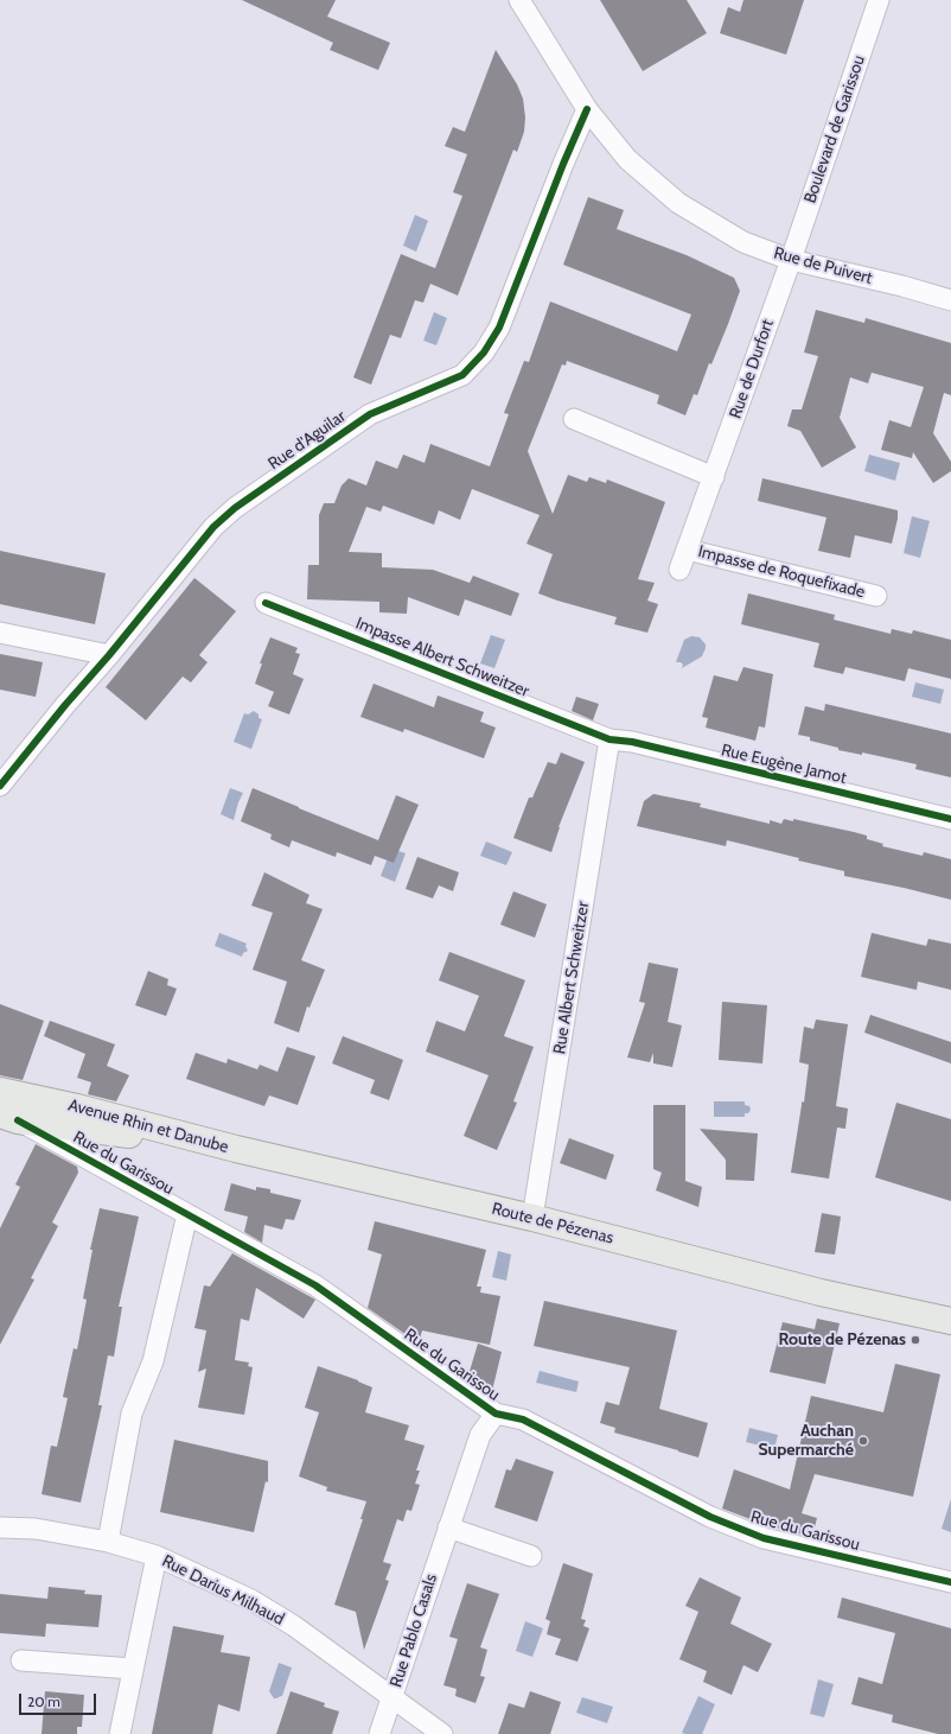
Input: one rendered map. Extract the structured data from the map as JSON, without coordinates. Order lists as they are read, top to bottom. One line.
{"streets":{"main road":["Avenue Rhin et Danube","Route de Pézenas"],"street":["Boulevard de Garissou","Rue de Puivert","Rue de Durfort","Rue d'Aguilar","Impasse de Roquefixade","Impasse Albert Schweitzer","Rue Eugène Jamot","Rue Albert Schweitzer","Rue du Garissou","Rue Darius Milhaud","Rue Pablo Casals"]},"crossings":[["Boulevard de Garissou","Rue de Puivert"],["Boulevard de Garissou","Rue de Durfort"],["Rue de Puivert","Rue de Durfort"],["Rue de Puivert","Rue d'Aguilar"],["Rue de Durfort","Impasse de Roquefixade"],["Impasse Albert Schweitzer","Rue Eugène Jamot"],["Impasse Albert Schweitzer","Rue Albert Schweitzer"],["Rue Eugène Jamot","Rue Albert Schweitzer"],["Rue Albert Schweitzer","Route de Pézenas"],["Avenue Rhin et Danube","Rue du Garissou"],["Avenue Rhin et Danube","Route de Pézenas"],["Rue du Garissou","Rue Pablo Casals"],["Rue Darius Milhaud","Rue Pablo Casals"]],"places":["Route de Pézenas","Auchan Supermarché"],"scale_bar":"20 m"}
